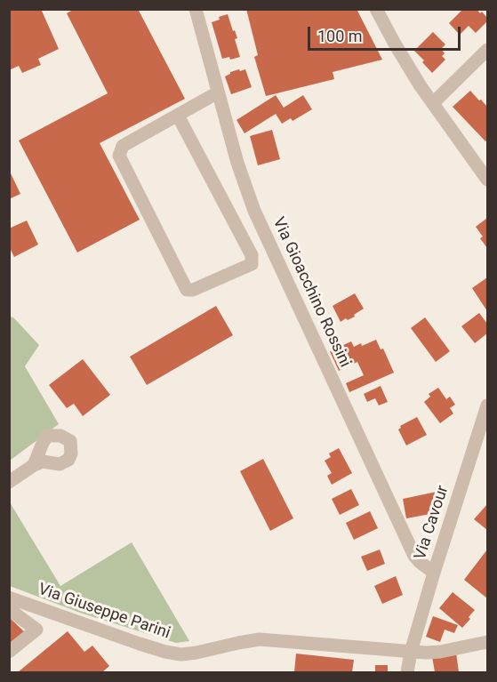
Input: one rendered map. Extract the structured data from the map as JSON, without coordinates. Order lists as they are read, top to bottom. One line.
{"streets":{"street":["Via Gioacchino Rossini","Via Cavour","Via Giuseppe Parini"]},"crossings":[["Via Gioacchino Rossini","Via Cavour"],["Via Cavour","Via Giuseppe Parini"]],"scale_bar":"100 m"}
